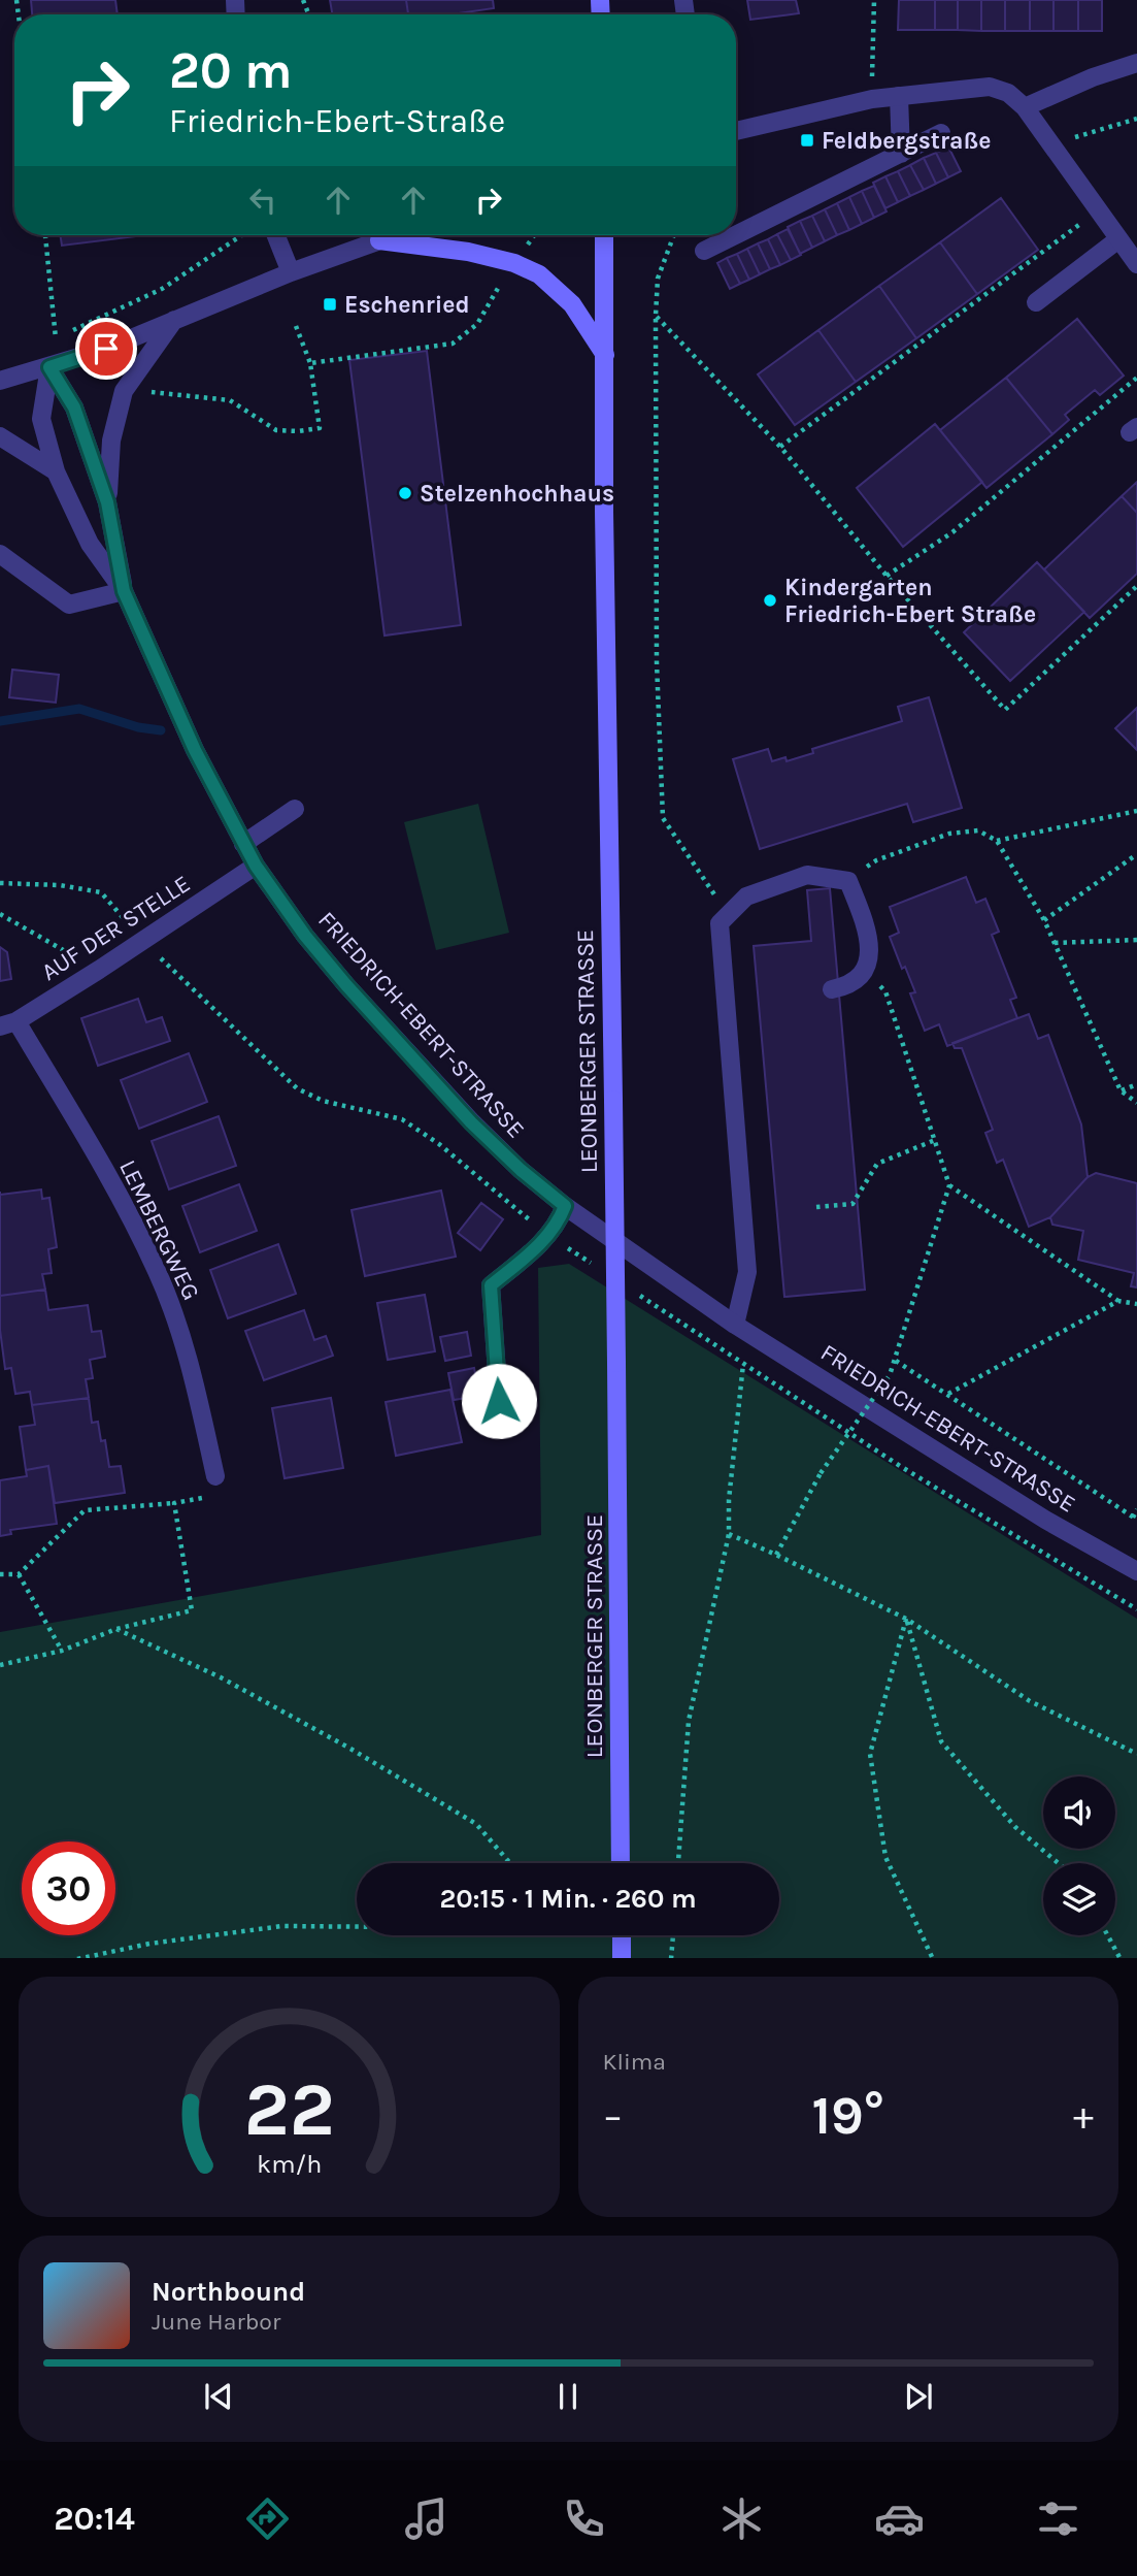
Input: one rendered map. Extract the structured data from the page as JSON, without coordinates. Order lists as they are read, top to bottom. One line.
{"streets":{"main road":["LEONBERGER STRASSE"],"street":["AUF DER STELLE","FRIEDRICH-EBERT-STRASSE","LEMBERGWEG"]},"crossings":[["AUF DER STELLE","FRIEDRICH-EBERT-STRASSE"],["AUF DER STELLE","LEMBERGWEG"]],"places":{"transit":["Feldbergstraße","Eschenried"],"other":["Stelzenhochhaus","Kindergarten Friedrich-Ebert Straße"]},"page":{"turn":["20 m","Friedrich-Ebert-Straße"],"limit":"30","trip":"20:15 · 1 Min. · 260 m","tile":"Klima","heat":["−","19°","+"],"song":["Northbound","June Harbor"],"tabs":"20:14","gauge":["22","km/h"]}}
